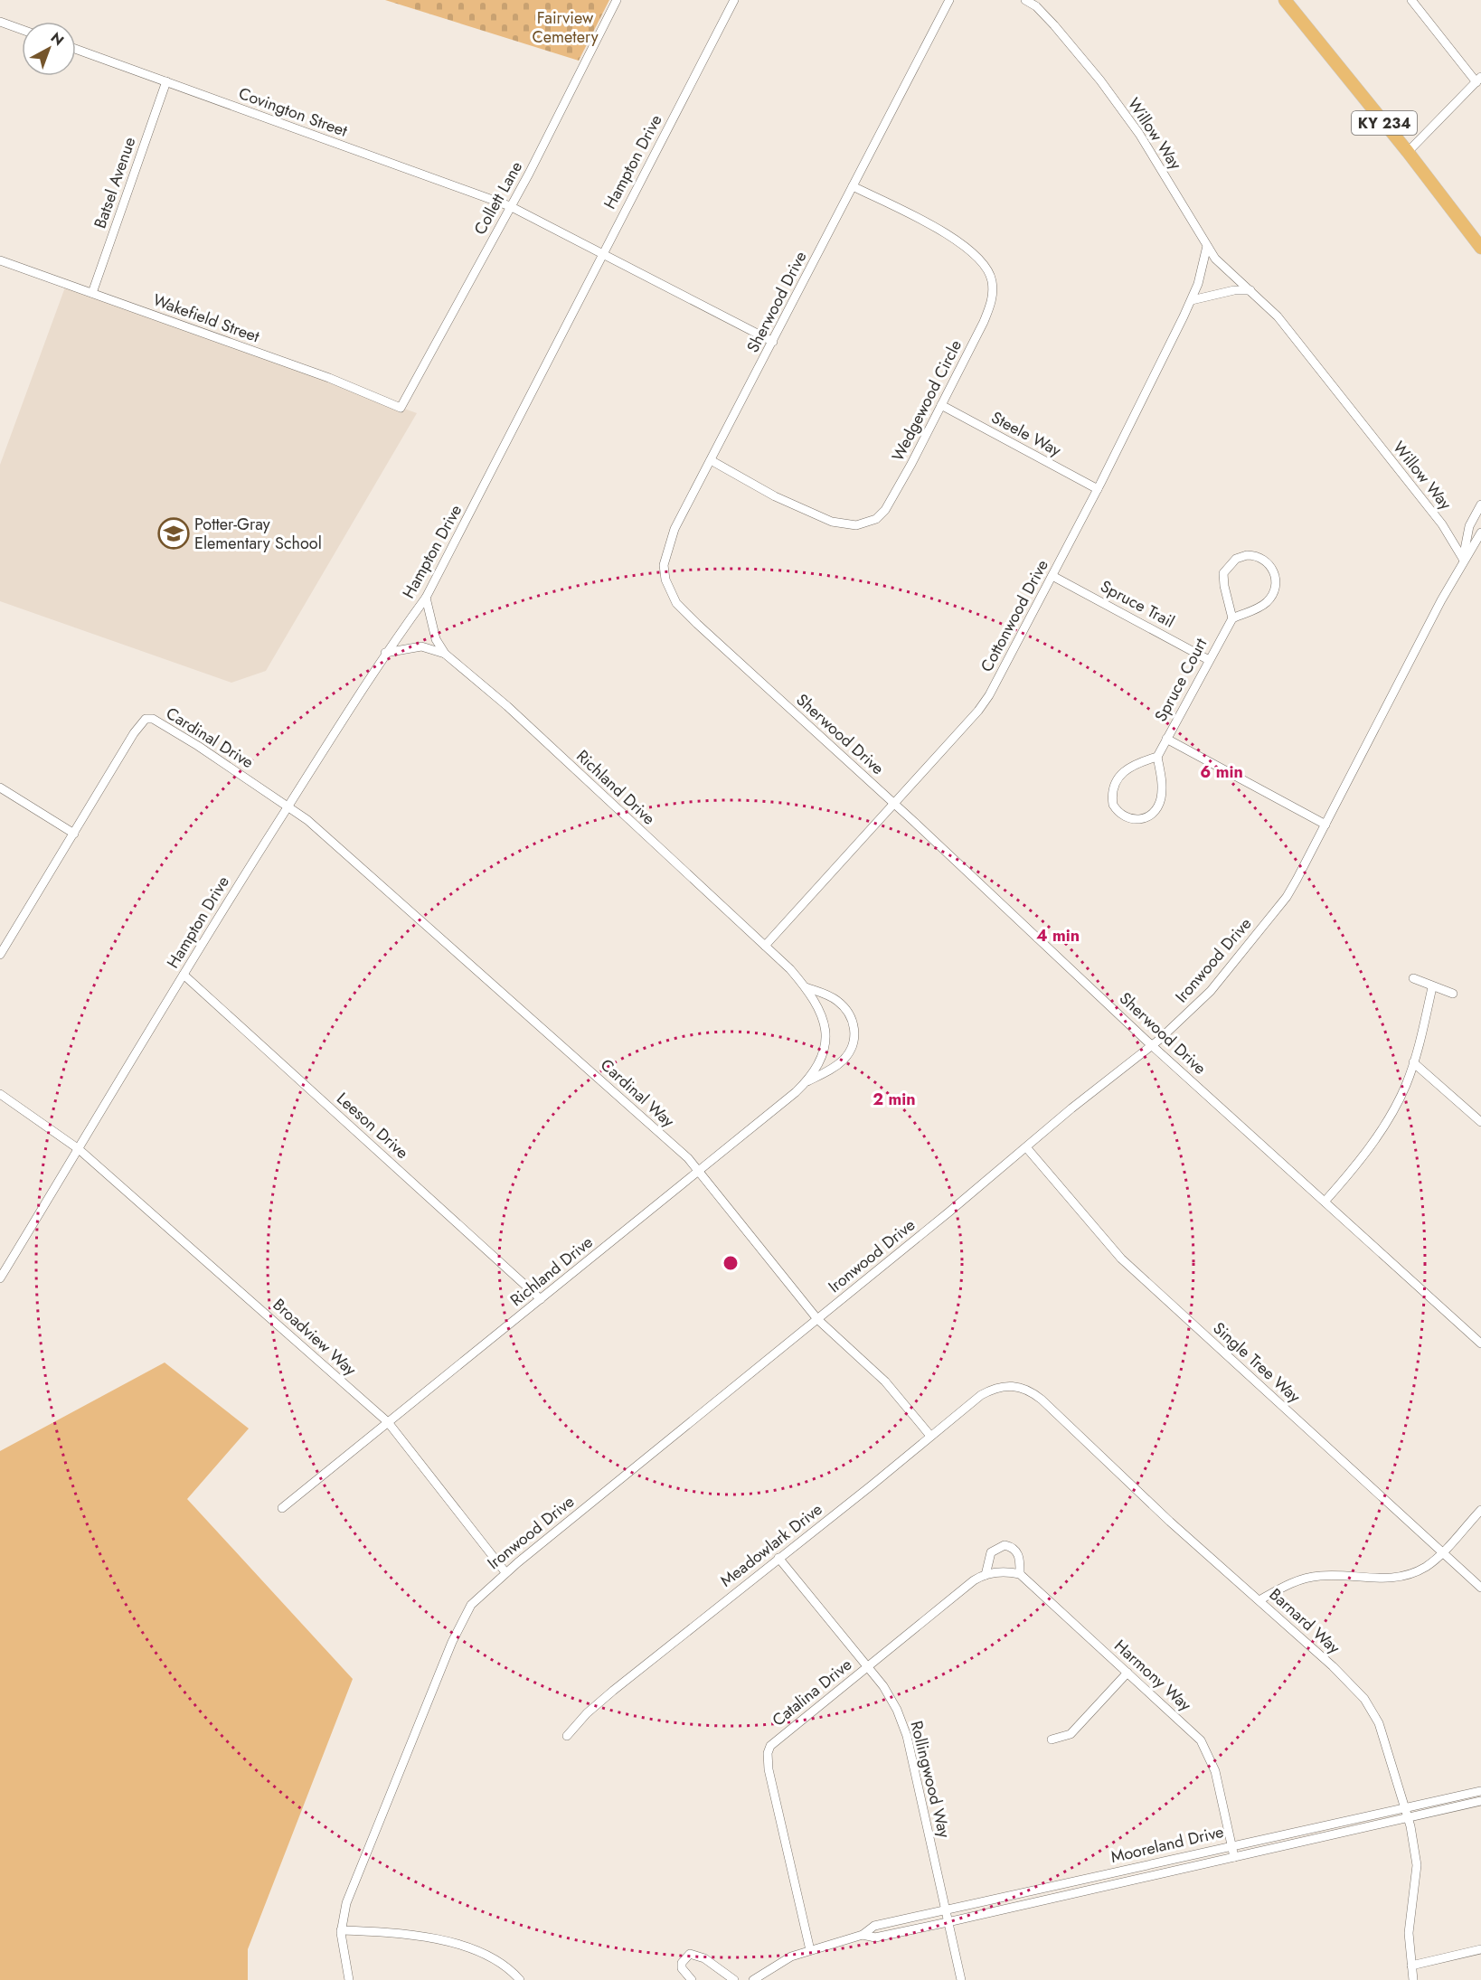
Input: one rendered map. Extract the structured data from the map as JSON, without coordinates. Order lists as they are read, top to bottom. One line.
{"streets":{"main road":["KY 234"],"street":["Covington Street","Willow Way","Hampton Drive","Batsel Avenue","Collett Lane","Sherwood Drive","Wakefield Street","Wedgewood Circle","Steele Way","Spruce Trail","Cottonwood Drive","Spruce Court","Cardinal Drive","Richland Drive","Ironwood Drive","Cardinal Way","Leeson Drive","Broadview Way","Single Tree Way","Meadowlark Drive","Barnard Way","Harmony Way","Catalina Drive","Rollingwood Way","Mooreland Drive"]},"crossings":[["Covington Street","Hampton Drive"],["Covington Street","Batsel Avenue"],["Covington Street","Collett Lane"],["Covington Street","Sherwood Drive"],["Willow Way","Cottonwood Drive"],["Willow Way","Ironwood Drive"],["Hampton Drive","Cardinal Drive"],["Hampton Drive","Richland Drive"],["Hampton Drive","Cardinal Way"],["Hampton Drive","Leeson Drive"],["Hampton Drive","Broadview Way"],["Batsel Avenue","Wakefield Street"],["Collett Lane","Wakefield Street"],["Sherwood Drive","Wedgewood Circle"],["Sherwood Drive","Cottonwood Drive"],["Sherwood Drive","Ironwood Drive"],["Wedgewood Circle","Steele Way"],["Steele Way","Cottonwood Drive"],["Spruce Trail","Cottonwood Drive"],["Spruce Trail","Spruce Court"],["Cottonwood Drive","Richland Drive"],["Cardinal Drive","Cardinal Way"],["Richland Drive","Cardinal Way"],["Richland Drive","Leeson Drive"],["Richland Drive","Broadview Way"],["Ironwood Drive","Cardinal Way"],["Ironwood Drive","Broadview Way"],["Ironwood Drive","Single Tree Way"],["Cardinal Way","Meadowlark Drive"],["Meadowlark Drive","Barnard Way"],["Meadowlark Drive","Rollingwood Way"],["Barnard Way","Mooreland Drive"],["Harmony Way","Mooreland Drive"],["Catalina Drive","Rollingwood Way"],["Catalina Drive","Mooreland Drive"],["Rollingwood Way","Mooreland Drive"]],"parks":["Fairview Cemetery"],"places":{"school or university":["Potter-Gray Elementary School"]},"north":"top right","rings":["6 min","4 min","2 min"]}
